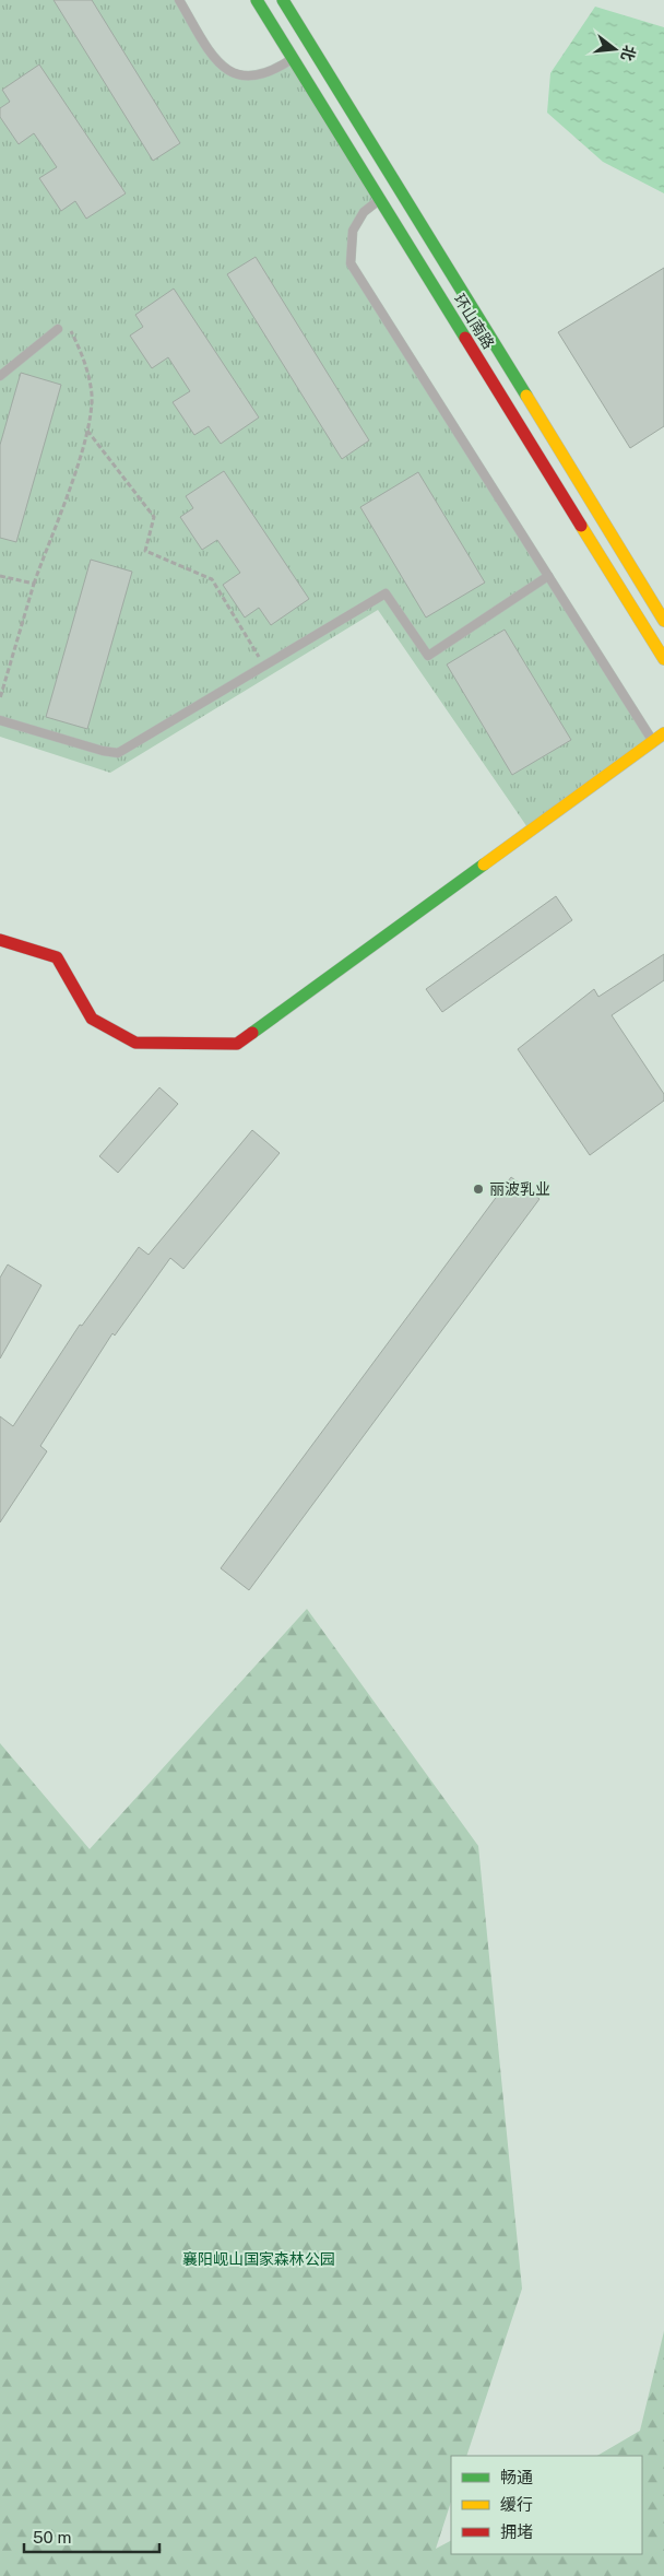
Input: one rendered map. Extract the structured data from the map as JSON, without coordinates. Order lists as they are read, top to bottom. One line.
{"streets":{"main road":["环山南路"]},"parks":["襄阳岘山国家森林公园"],"places":["丽波乳业"],"legend":["畅通","缓行","拥堵"],"scale_bar":"50 m","north":"right"}
